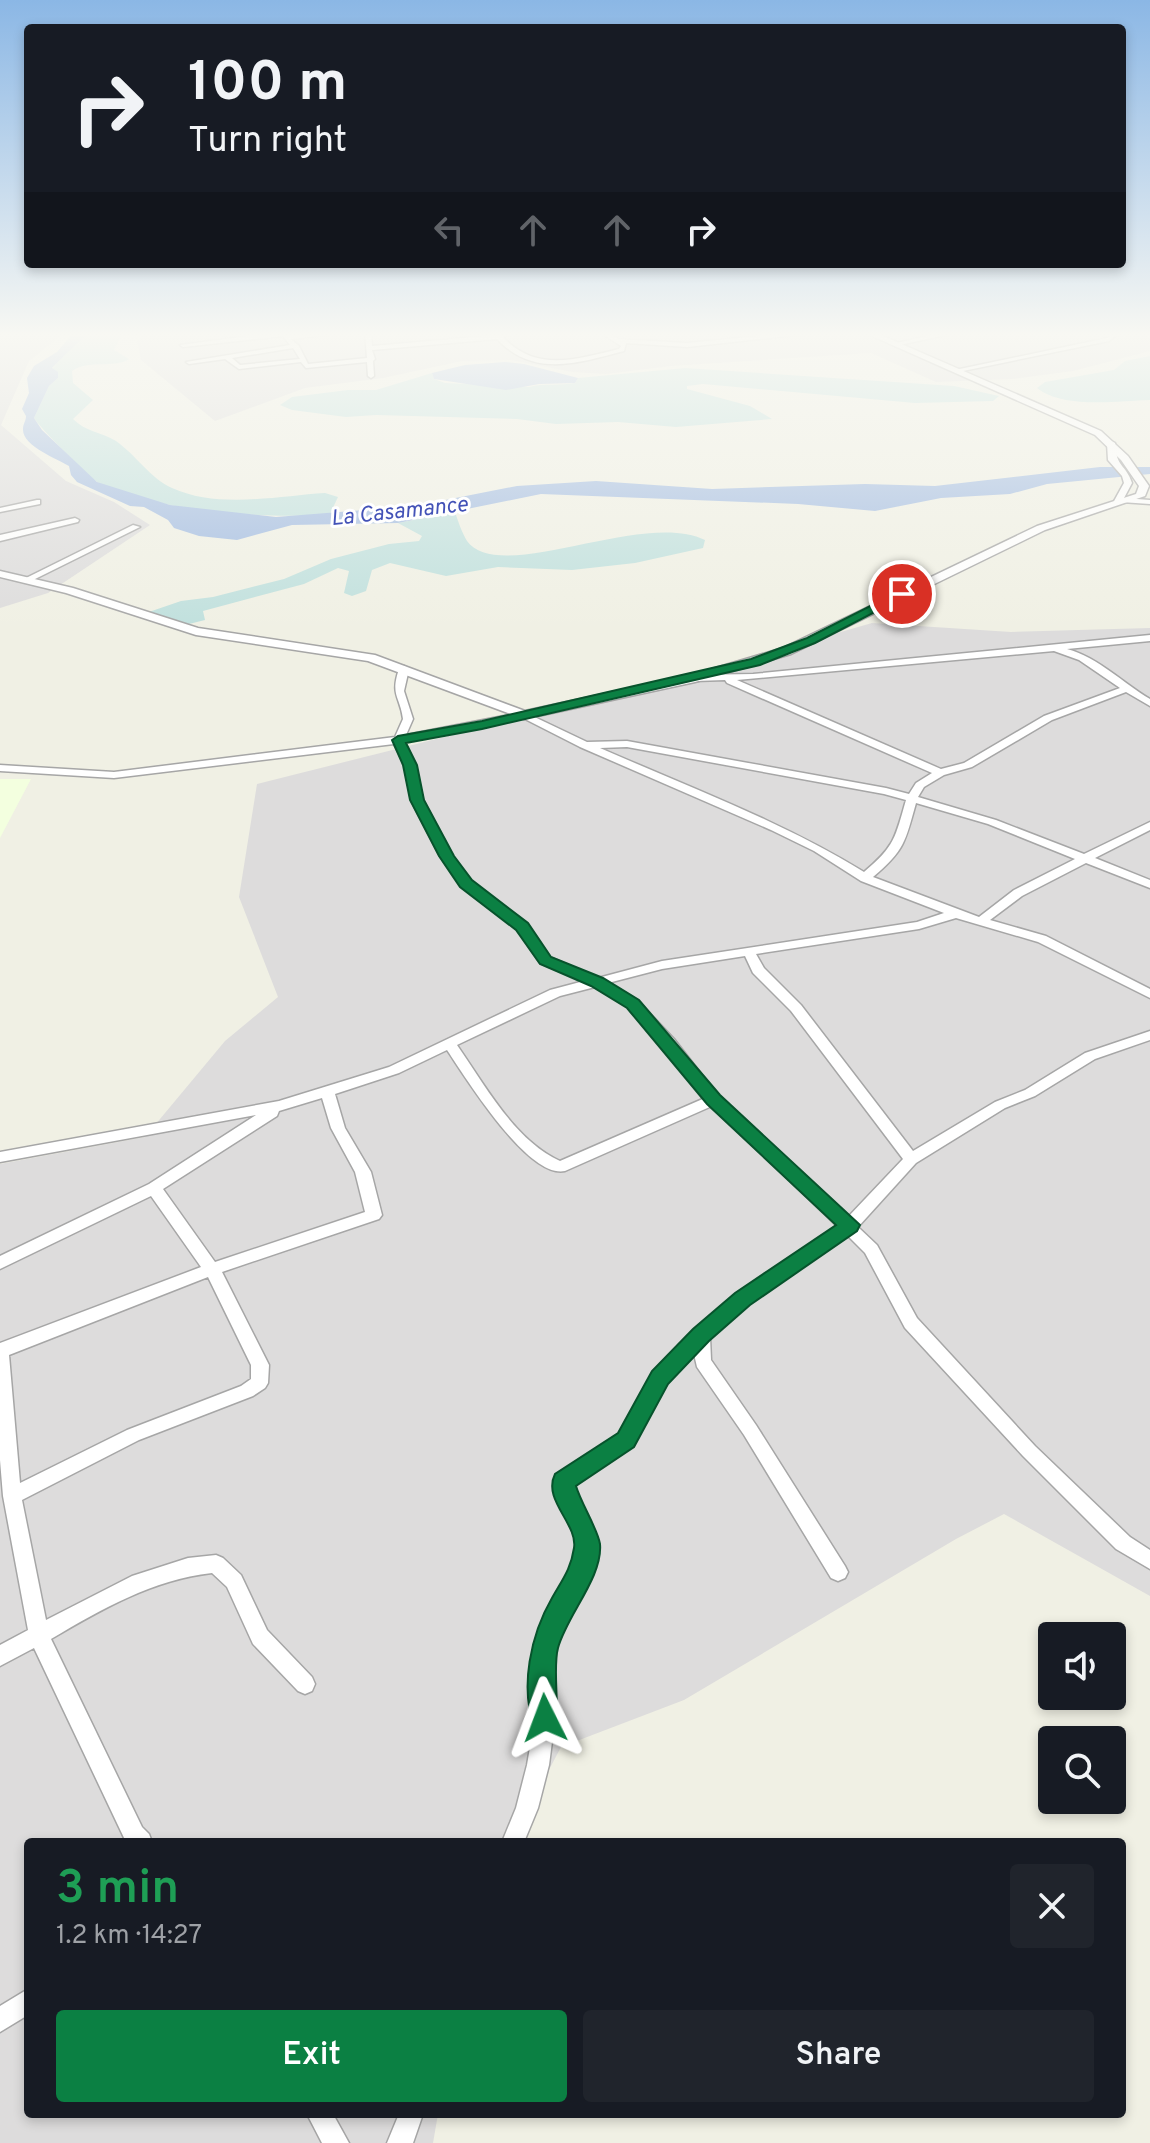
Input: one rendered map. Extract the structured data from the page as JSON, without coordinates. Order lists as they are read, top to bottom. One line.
{"water":["La Casamance"],"page":{"turn":["100 m","Turn right"],"heading":["3 min","1.2 km · 14:27"],"buttons":["Exit","Share"]}}
